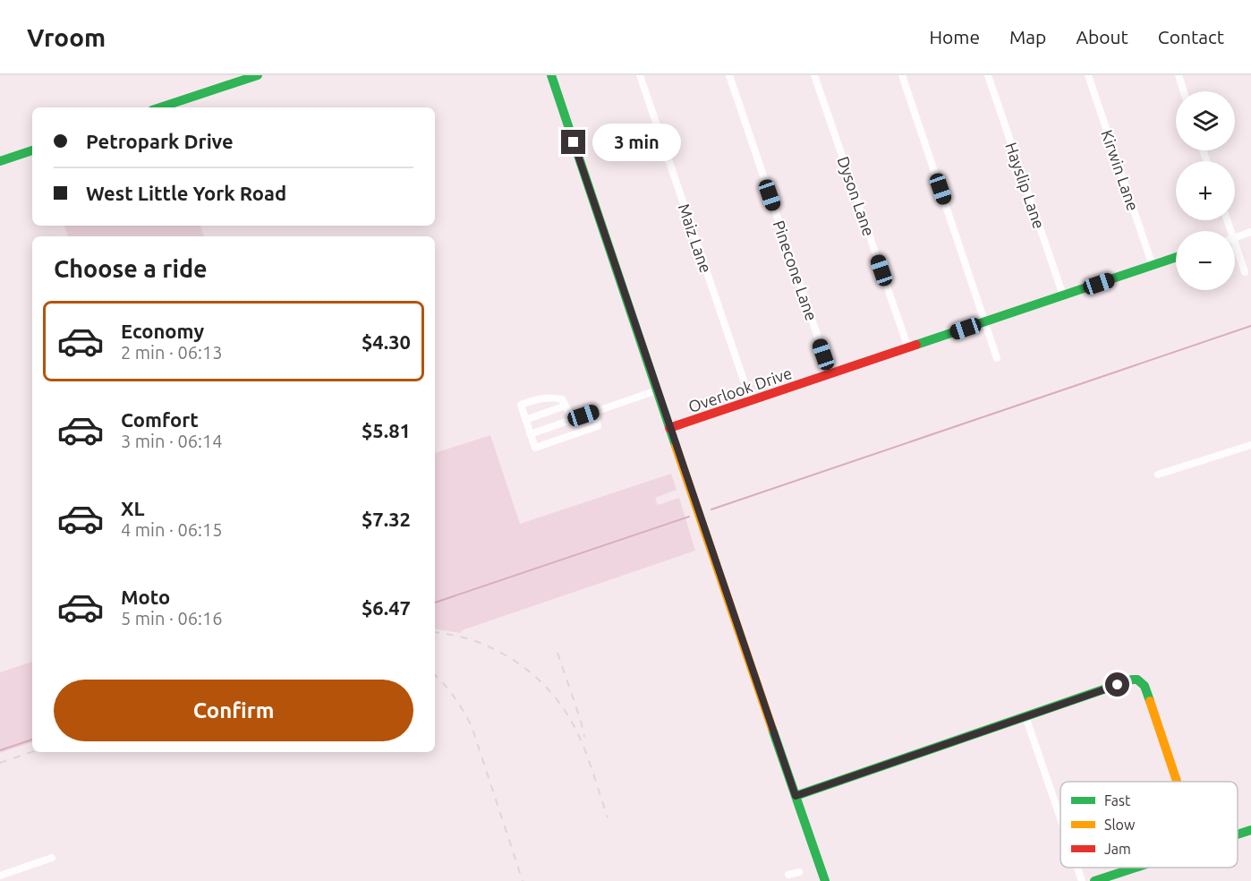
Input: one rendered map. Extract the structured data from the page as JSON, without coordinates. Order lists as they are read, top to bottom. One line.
{"streets":{"street":["Kirwin Lane","Hayslip Lane","Dyson Lane","Maiz Lane","Pinecone Lane","Overlook Drive"]},"crossings":[["Kirwin Lane","Overlook Drive"],["Hayslip Lane","Overlook Drive"],["Dyson Lane","Overlook Drive"],["Maiz Lane","Overlook Drive"],["Pinecone Lane","Overlook Drive"]],"legend":["Fast","Slow","Jam"],"page":{"header":"Vroom","nav":["Home","Map","About","Contact"],"map_buttons":["+","−"],"banner":["Petropark Drive","West Little York Road"],"bubble":"3 min","heading":"Choose a ride","list":[{"name":"Economy","note":"2 min · 06:13","value":"$4.30"},{"name":"Comfort","note":"3 min · 06:14","value":"$5.81"},{"name":"XL","note":"4 min · 06:15","value":"$7.32"},{"name":"Moto","note":"5 min · 06:16","value":"$6.47"}],"buttons":"Confirm"}}
